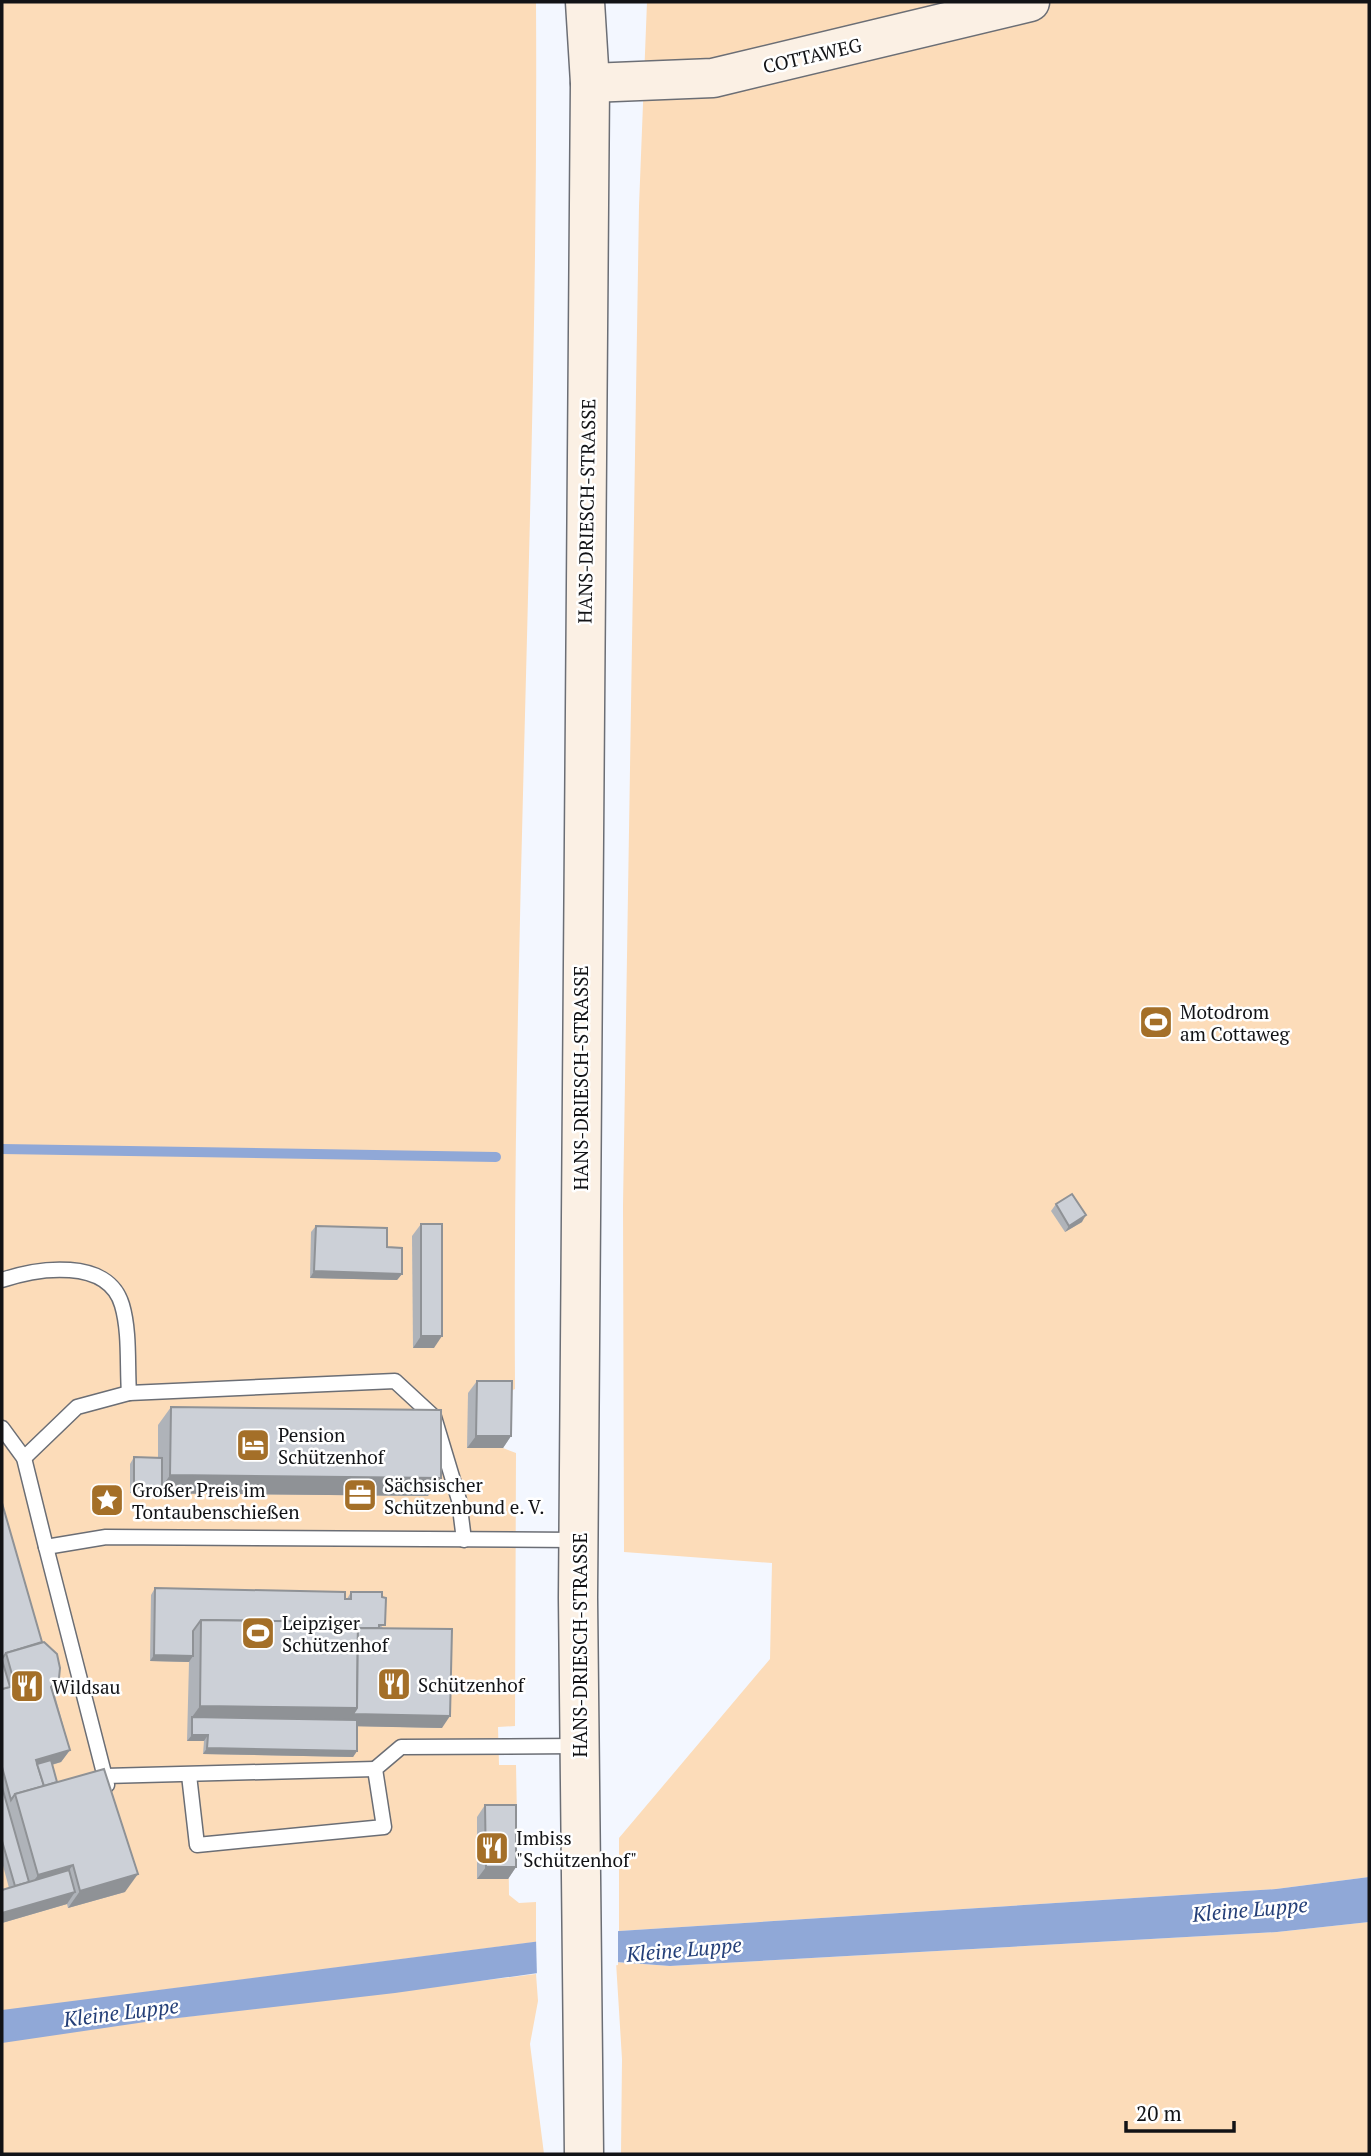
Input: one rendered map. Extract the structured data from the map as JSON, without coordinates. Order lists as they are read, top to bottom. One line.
{"streets":{"main road":["COTTAWEG","HANS-DRIESCH-STRASSE"]},"crossings":[["COTTAWEG","HANS-DRIESCH-STRASSE"]],"water":["Kleine Luppe"],"places":{"sports":["Motodrom am Cottaweg","Leipziger Schützenhof"],"hotel":["Pension Schützenhof"],"office":["Sächsischer Schützenbund e. V."],"place":["Großer Preis im Tontaubenschießen"],"restaurant":["Schützenhof","Wildsau","Imbiss \"Schützenhof\""]},"scale_bar":"20 m"}
